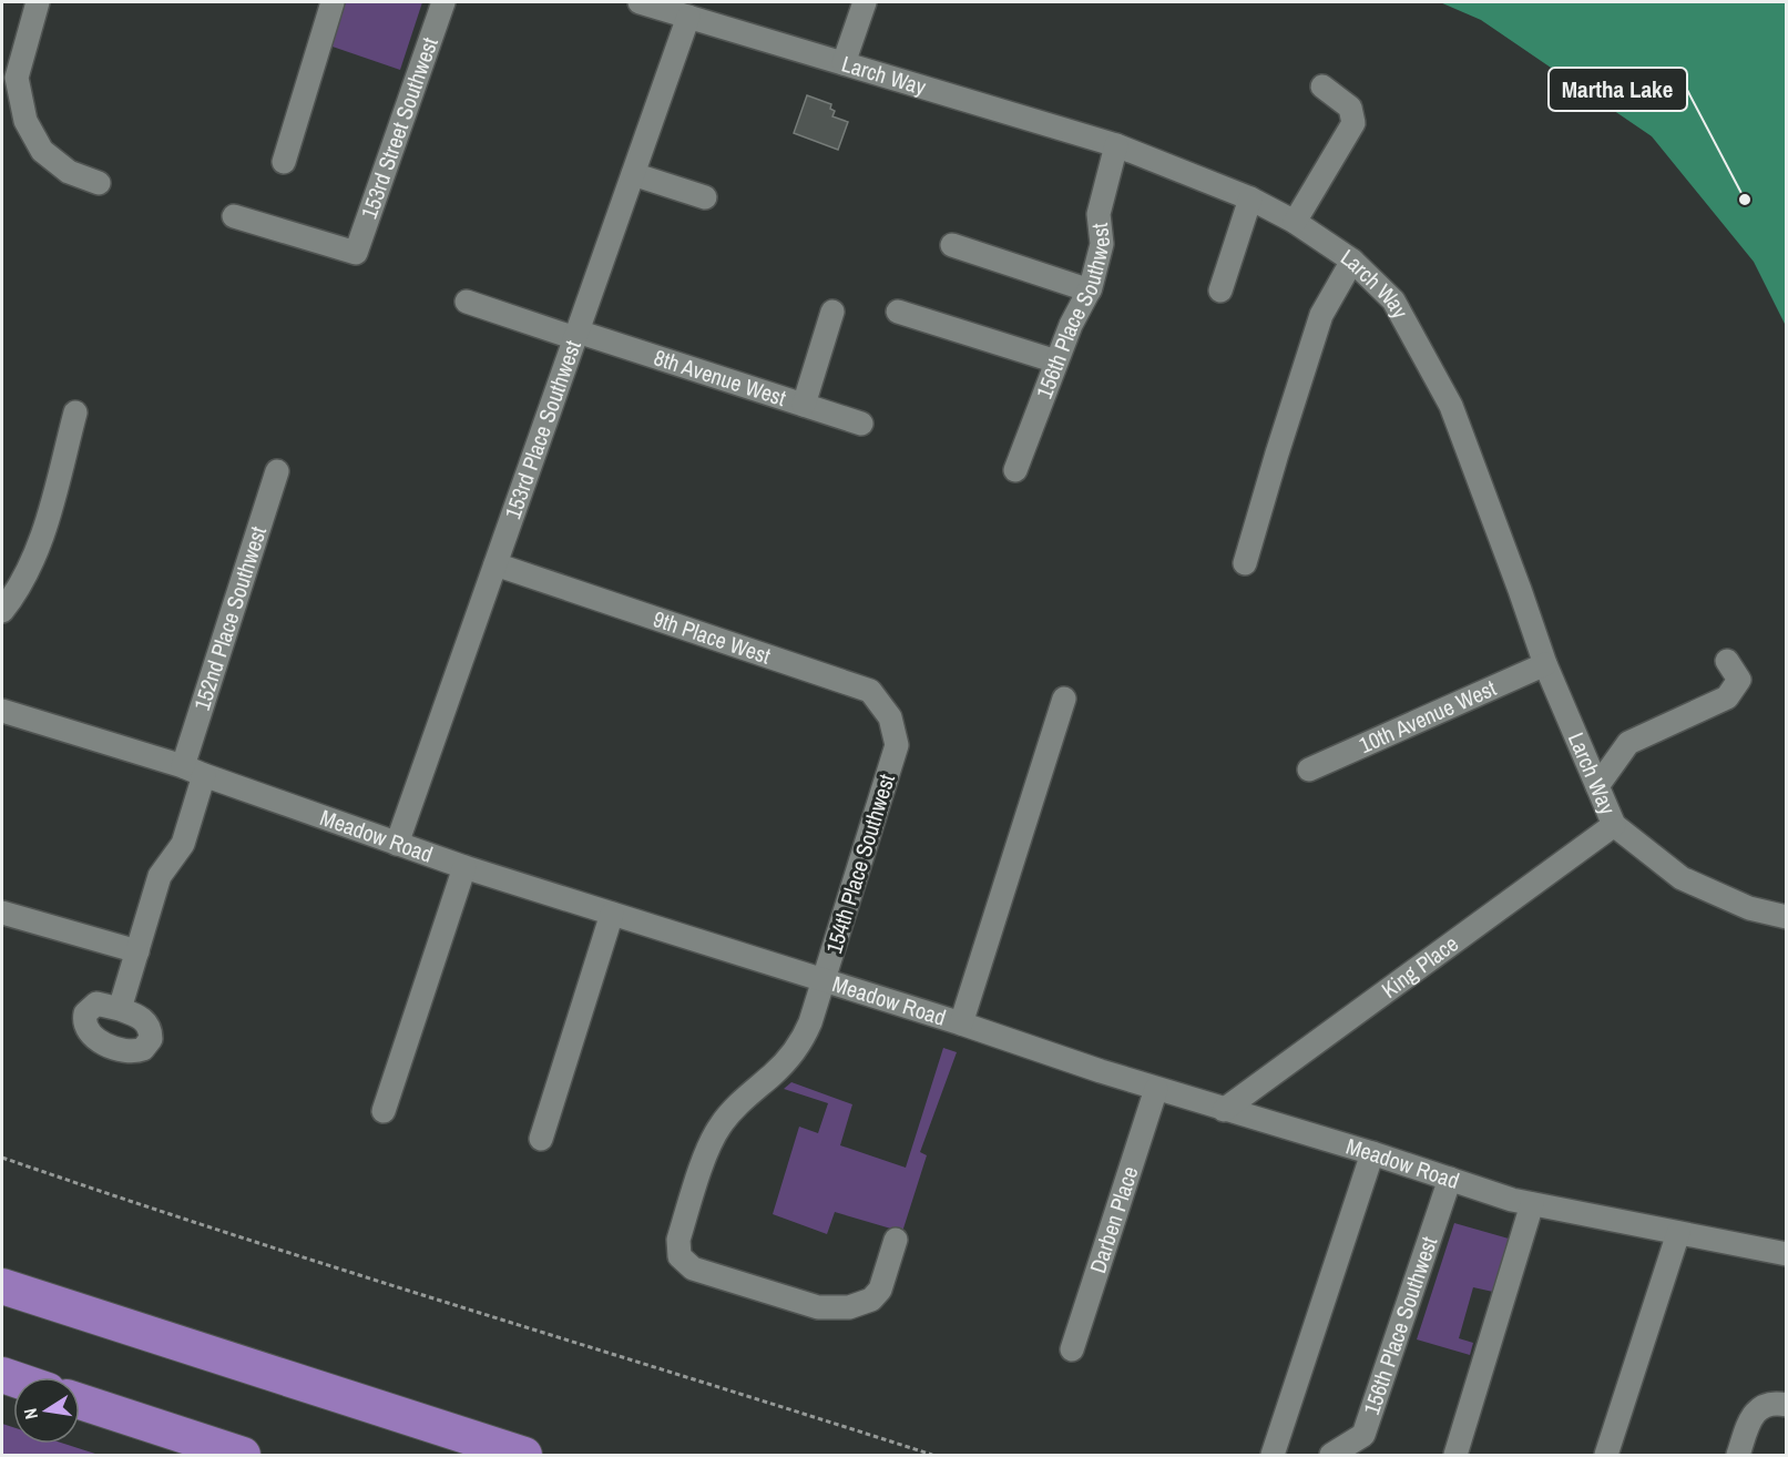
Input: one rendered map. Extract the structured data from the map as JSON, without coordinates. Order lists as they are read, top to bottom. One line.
{"streets":{"street":["Larch Way","153rd Street Southwest","156th Place Southwest","8th Avenue West","153rd Place Southwest","152nd Place Southwest","9th Place West","10th Avenue West","Meadow Road","154th Place Southwest","King Place","Darben Place"]},"crossings":[["Larch Way","156th Place Southwest"],["Larch Way","153rd Place Southwest"],["Larch Way","10th Avenue West"],["Larch Way","King Place"],["156th Place Southwest","Meadow Road"],["8th Avenue West","153rd Place Southwest"],["153rd Place Southwest","9th Place West"],["153rd Place Southwest","Meadow Road"],["152nd Place Southwest","Meadow Road"],["9th Place West","154th Place Southwest"],["Meadow Road","154th Place Southwest"],["Meadow Road","King Place"],["Meadow Road","Darben Place"]],"places":["Martha Lake"],"north":"left"}
